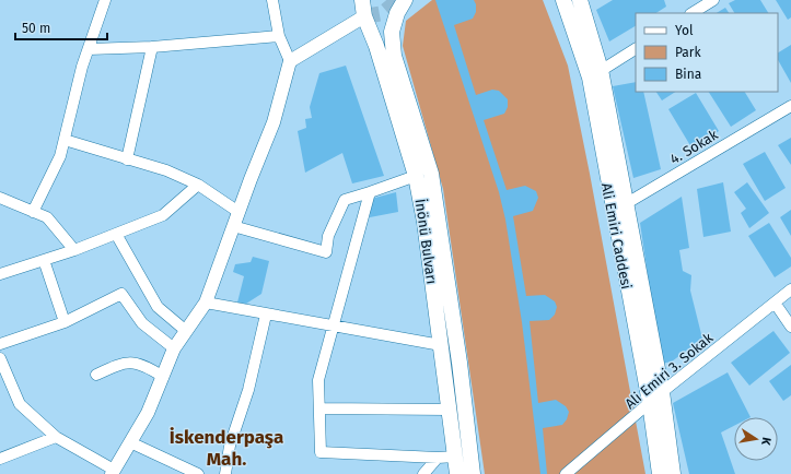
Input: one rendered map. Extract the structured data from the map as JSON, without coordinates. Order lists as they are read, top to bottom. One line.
{"streets":{"main road":["Ali Emiri Caddesi","İnönü Bulvarı"],"street":["4. Sokak","Ali Emiri 3. Sokak"]},"crossings":[["4. Sokak","Ali Emiri Caddesi"],["Ali Emiri Caddesi","Ali Emiri 3. Sokak"]],"districts":["İskenderpaşa Mah."],"legend":["Yol","Park","Bina"],"scale_bar":"50 m","north":"right"}
